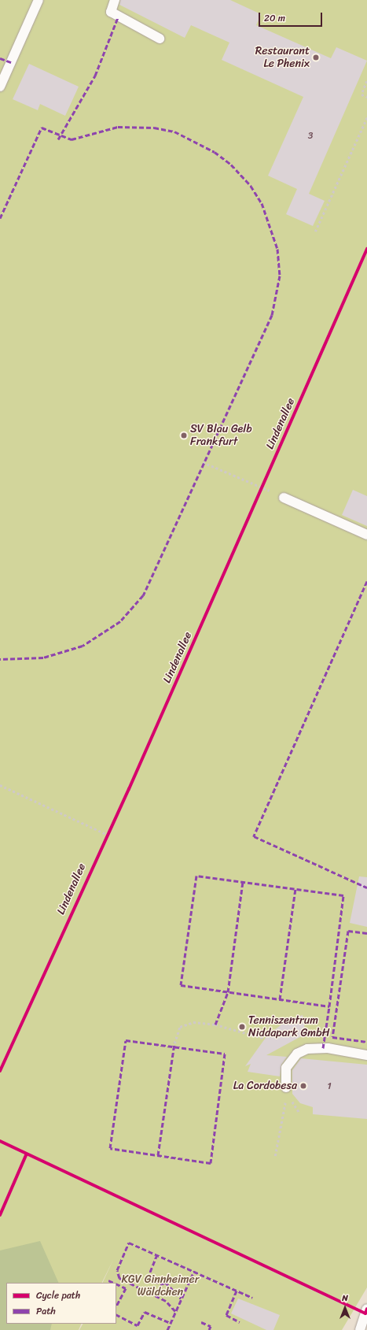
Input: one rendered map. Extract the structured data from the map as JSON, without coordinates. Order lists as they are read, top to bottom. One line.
{"streets":{"cycle path":["Lindenallee"]},"parks":["KGV Ginnheimer Wäldchen"],"places":["Restaurant Le Phenix","SV Blau Gelb Frankfurt","Tenniszentrum Niddapark GmbH","La Cordobesa"],"house_numbers":["3","1"],"legend":["Cycle path","Path"],"scale_bar":"20 m","north":"top"}
